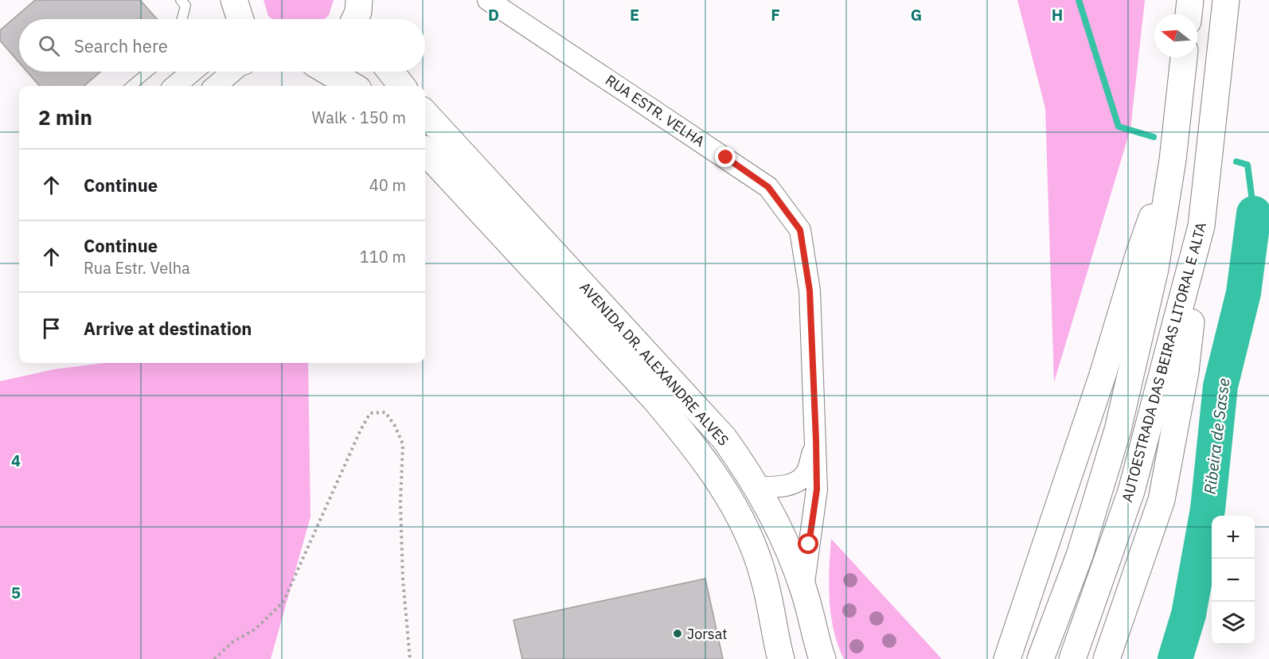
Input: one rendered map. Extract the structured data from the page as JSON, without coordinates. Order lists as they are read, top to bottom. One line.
{"streets":{"main road":["AUTOESTRADA DAS BEIRAS LITORAL E ALTA","AVENIDA DR. ALEXANDRE ALVES"],"street":["RUA ESTR. VELHA"]},"crossings":[["RUA ESTR. VELHA","AVENIDA DR. ALEXANDRE ALVES"]],"water":["Ribeira de Sasse"],"places":["Jorsat"],"north":"left","page":{"search":"Search here","heading":["2 min","Walk · 150 m"],"list":[["Continue","40 m"],["Continue","Rua Estr. Velha","110 m"],"Arrive at destination"],"map_buttons":["+","−"]},"grid":{"columns":["D","E","F","G","H"],"rows":["4","5"]}}
